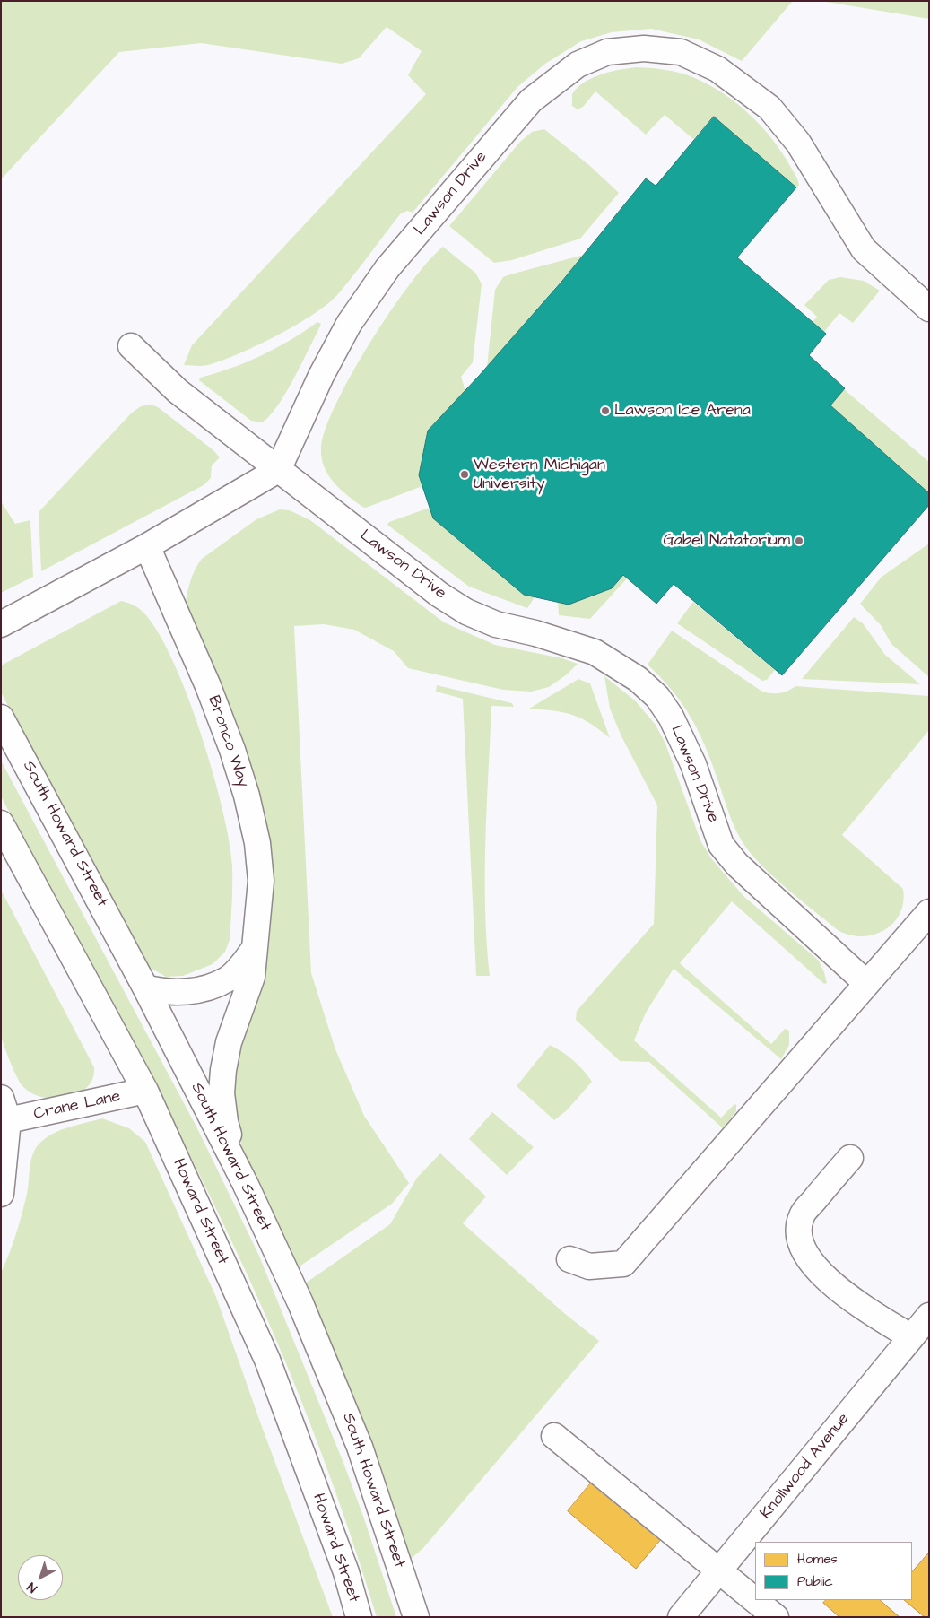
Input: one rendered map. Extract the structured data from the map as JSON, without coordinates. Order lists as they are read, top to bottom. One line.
{"streets":{"street":["Lawson Drive","Bronco Way","South Howard Street","Crane Lane","Howard Street","Knollwood Avenue"]},"crossings":[["Bronco Way","South Howard Street"],["Crane Lane","Howard Street"]],"places":["Lawson Ice Arena","Western Michigan University","Gabel Natatorium"],"legend":["Homes","Public"],"north":"bottom left"}
